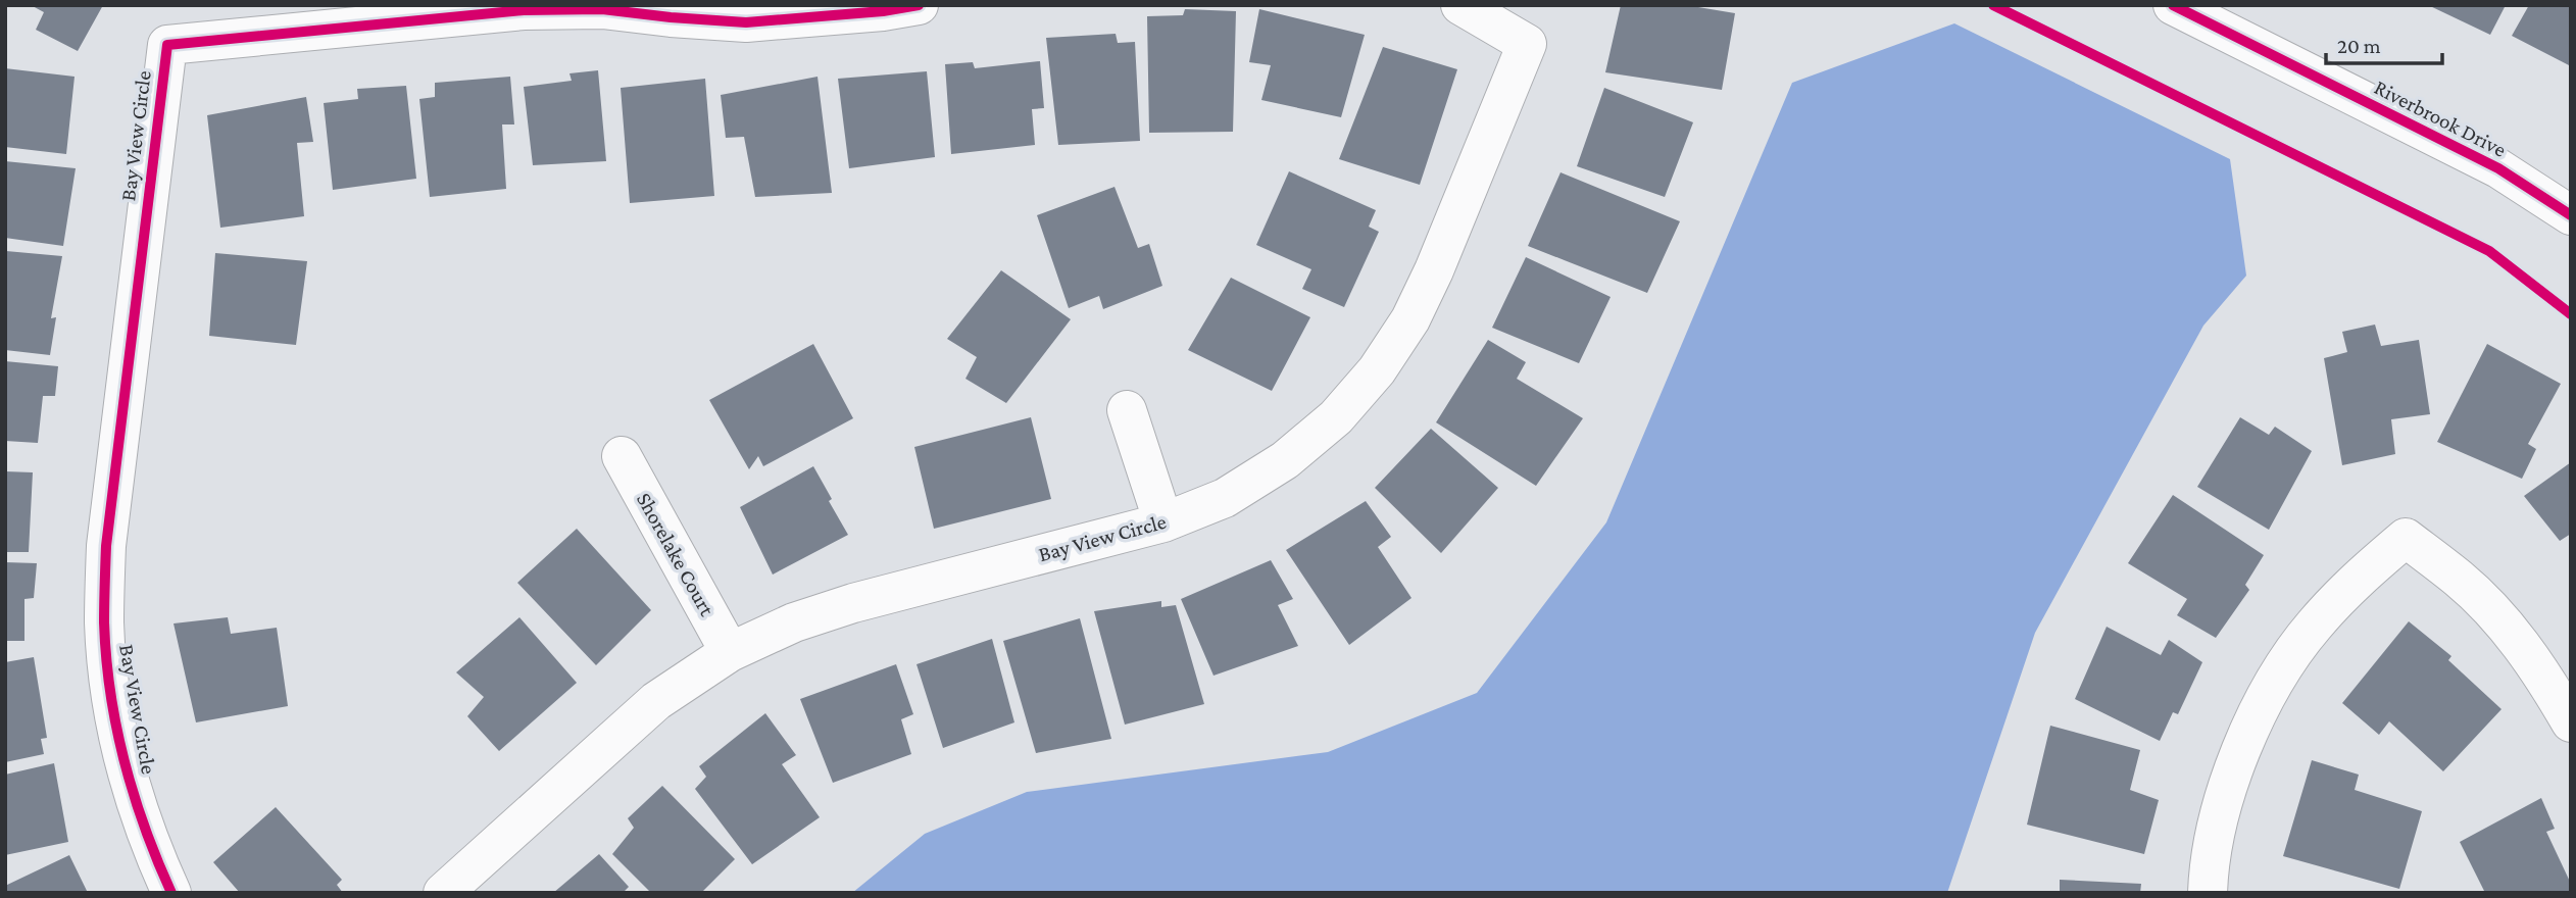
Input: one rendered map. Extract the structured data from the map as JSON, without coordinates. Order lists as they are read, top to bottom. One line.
{"streets":{"street":["Riverbrook Drive","Bay View Circle","Shorelake Court"]},"crossings":[["Bay View Circle","Shorelake Court"]],"scale_bar":"20 m"}
